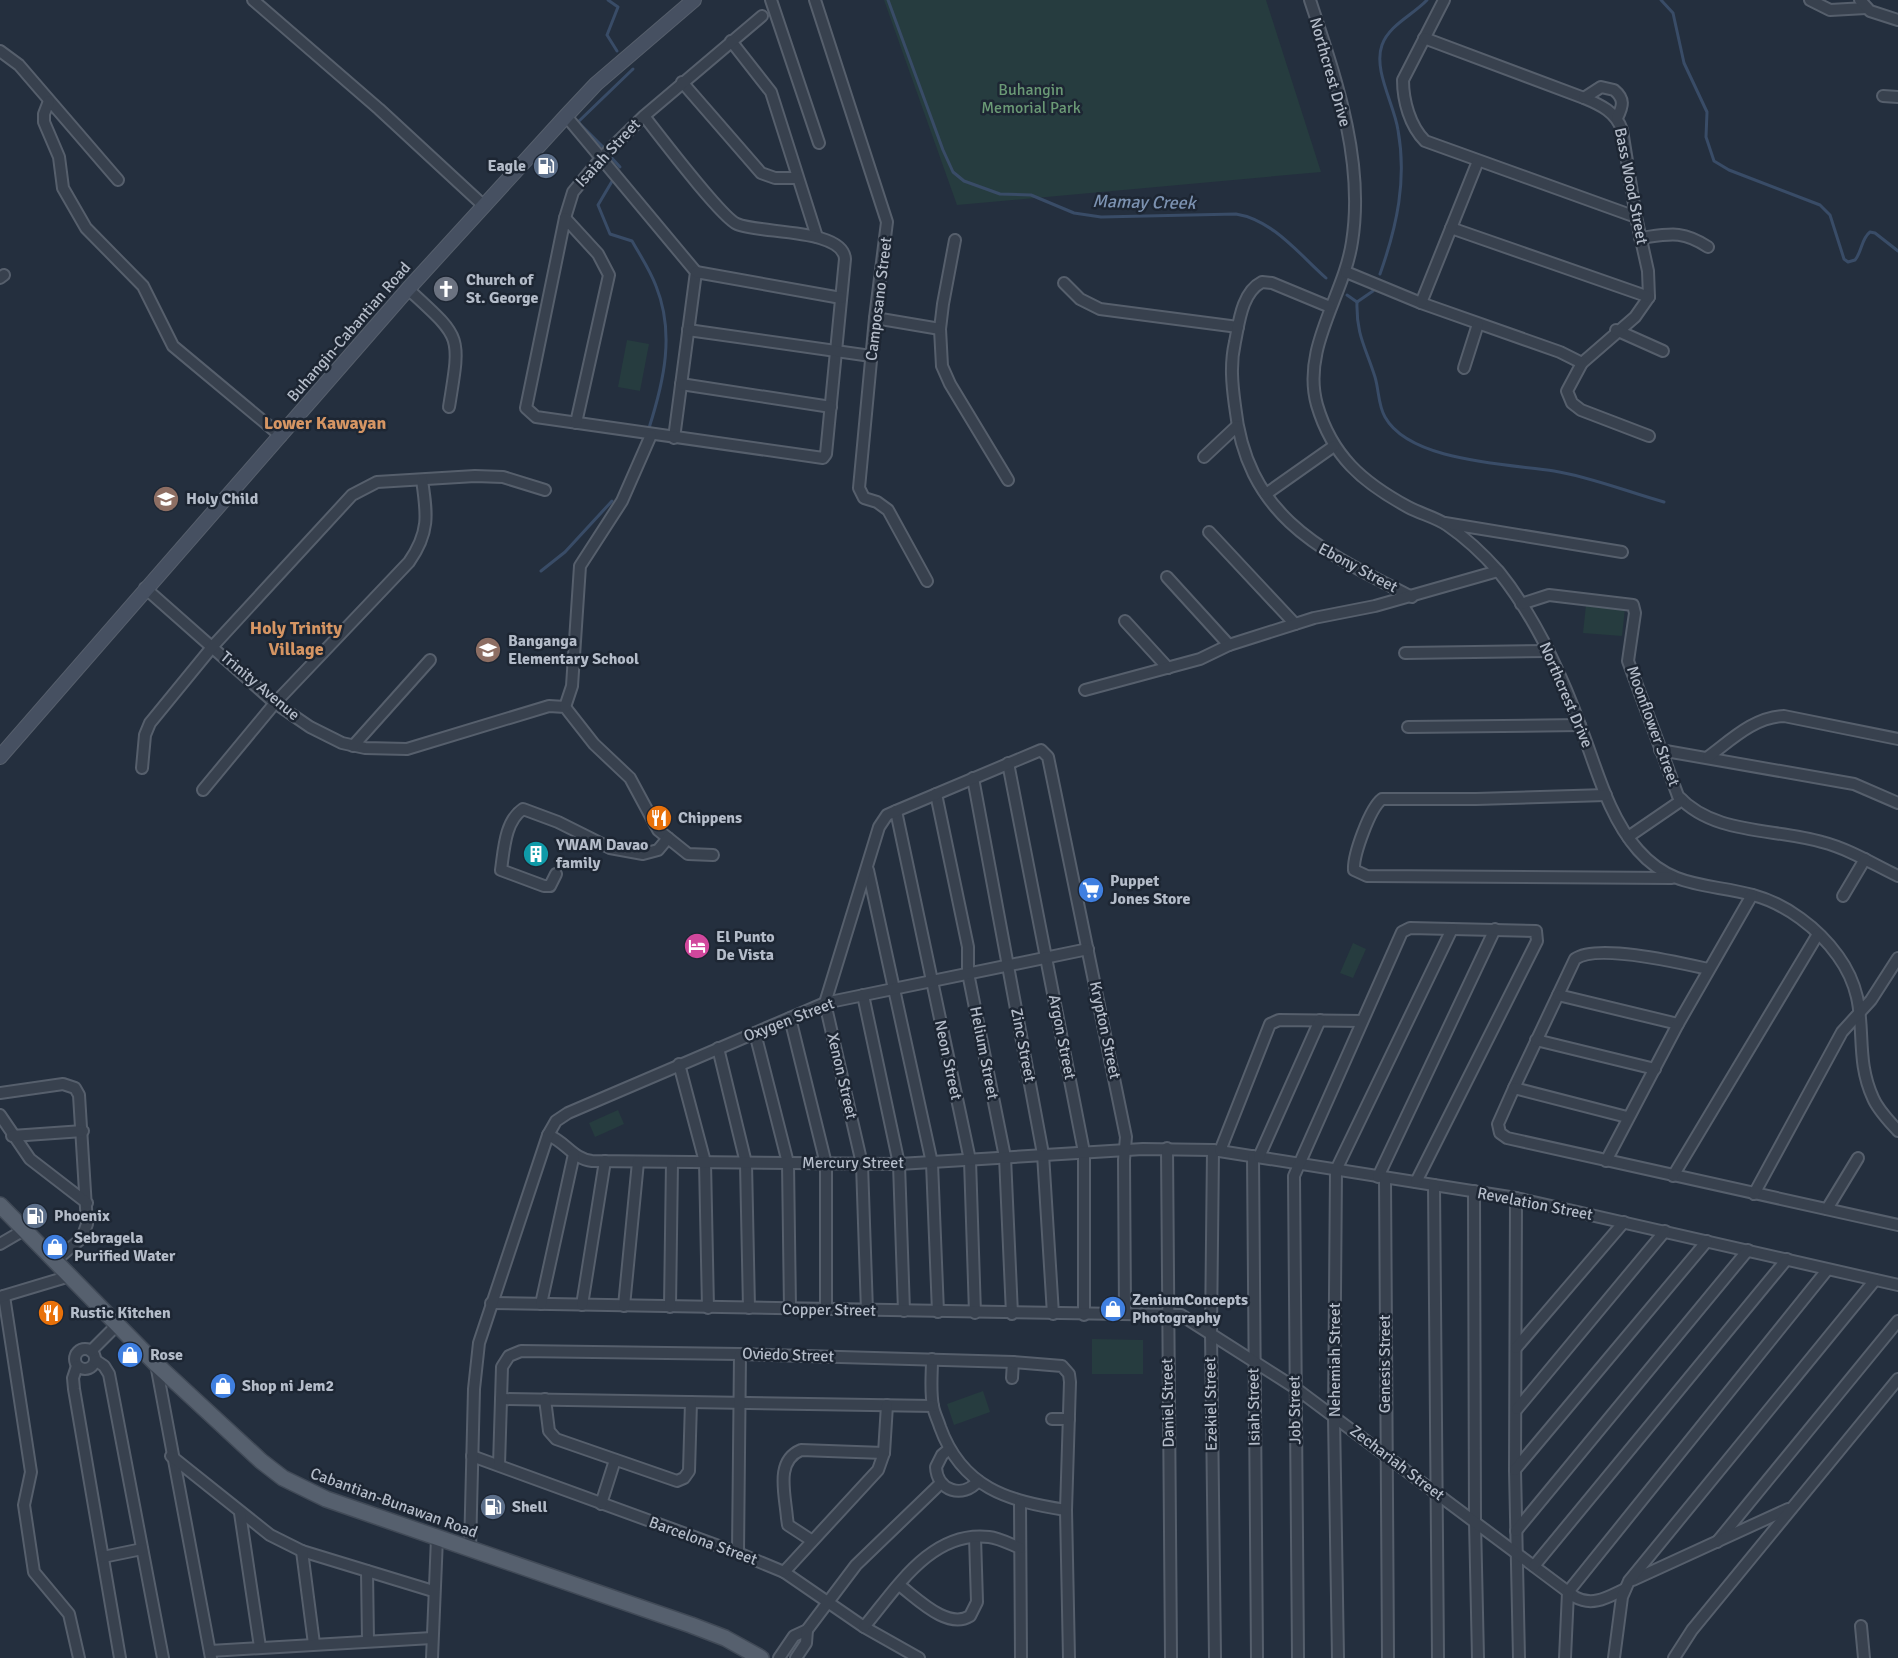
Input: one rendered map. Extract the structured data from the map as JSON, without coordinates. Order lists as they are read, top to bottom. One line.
{"streets":{"main road":["Buhangin-Cabantian Road","Cabantian-Bunawan Road"],"street":["Northcrest Drive","Isaiah Street","Bass Wood Street","Camposano Street","Ebony Street","Trinity Avenue","Moonflower Street","Oxygen Street","Krypton Street","Argon Street","Zinc Street","Helium Street","Neon Street","Xenon Street","Mercury Street","Revelation Street","Copper Street","Oviedo Street","Nehemiah Street","Genesis Street","Daniel Street","Ezekiel Street","Isiah Street","Job Street","Zechariah Street","Barcelona Street"]},"crossings":[["Northcrest Drive","Ebony Street"],["Northcrest Drive","Moonflower Street"],["Buhangin-Cabantian Road","Trinity Avenue"],["Oxygen Street","Krypton Street"],["Oxygen Street","Argon Street"],["Oxygen Street","Zinc Street"],["Oxygen Street","Helium Street"],["Oxygen Street","Neon Street"],["Oxygen Street","Xenon Street"],["Oxygen Street","Mercury Street"],["Krypton Street","Argon Street"],["Krypton Street","Mercury Street"],["Krypton Street","Copper Street"],["Argon Street","Mercury Street"],["Argon Street","Copper Street"],["Zinc Street","Mercury Street"],["Zinc Street","Copper Street"],["Helium Street","Mercury Street"],["Helium Street","Copper Street"],["Neon Street","Mercury Street"],["Neon Street","Copper Street"],["Xenon Street","Mercury Street"],["Xenon Street","Copper Street"],["Mercury Street","Revelation Street"],["Mercury Street","Daniel Street"],["Revelation Street","Nehemiah Street"],["Revelation Street","Genesis Street"],["Revelation Street","Daniel Street"],["Revelation Street","Ezekiel Street"],["Revelation Street","Isiah Street"],["Revelation Street","Job Street"],["Copper Street","Daniel Street"],["Copper Street","Zechariah Street"],["Nehemiah Street","Zechariah Street"],["Genesis Street","Zechariah Street"],["Daniel Street","Zechariah Street"],["Ezekiel Street","Zechariah Street"],["Isiah Street","Zechariah Street"],["Job Street","Zechariah Street"]],"districts":["Lower Kawayan","Holy Trinity Village"],"water":["Mamay Creek"],"parks":["Buhangin Memorial Park"],"places":{"fuel station":["Eagle","Phoenix","Shell"],"church":["Church of St. George"],"school or university":["Holy Child","Banganga Elementary School"],"restaurant":["Chippens","Rustic Kitchen"],"building":["YWAM Davao family"],"supermarket":["Puppet Jones Store"],"hotel":["El Punto De Vista"],"shop":["Sebragela Purified Water","ZeniumConcepts Photography","Rose","Shop ni Jem2"]}}
